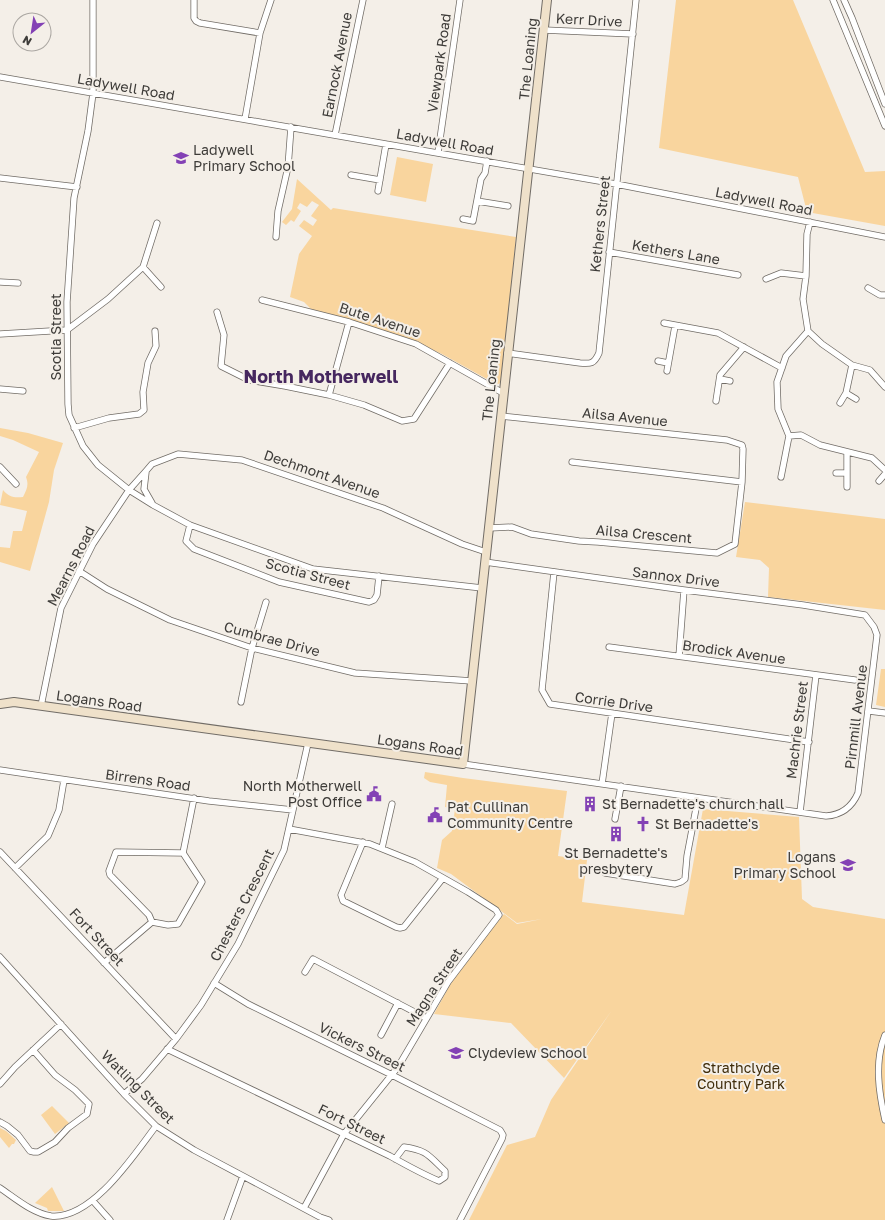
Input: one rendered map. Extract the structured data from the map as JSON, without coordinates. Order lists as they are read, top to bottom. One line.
{"streets":{"street":["Kerr Drive","The Loaning","Viewpark Road","Earnock Avenue","Ladywell Road","Kethers Street","Kethers Lane","Bute Avenue","Scotia Street","Ailsa Avenue","Dechmont Avenue","Ailsa Crescent","Mearns Road","Sannox Drive","Cumbrae Drive","Brodick Avenue","Logans Road","Corrie Drive","Pirnmill Avenue","Machrie Street","Birrens Road","Chesters Crescent","Fort Street","Magna Street","Vickers Street","Watling Street"]},"crossings":[["Kerr Drive","The Loaning"],["Kerr Drive","Kethers Street"],["The Loaning","Ladywell Road"],["The Loaning","Kethers Street"],["The Loaning","Bute Avenue"],["The Loaning","Scotia Street"],["The Loaning","Ailsa Avenue"],["The Loaning","Dechmont Avenue"],["The Loaning","Ailsa Crescent"],["The Loaning","Sannox Drive"],["The Loaning","Cumbrae Drive"],["The Loaning","Logans Road"],["Viewpark Road","Ladywell Road"],["Earnock Avenue","Ladywell Road"],["Ladywell Road","Kethers Street"],["Ladywell Road","Scotia Street"],["Kethers Street","Kethers Lane"],["Scotia Street","Dechmont Avenue"],["Scotia Street","Mearns Road"],["Ailsa Avenue","Ailsa Crescent"],["Dechmont Avenue","Mearns Road"],["Mearns Road","Cumbrae Drive"],["Mearns Road","Logans Road"],["Sannox Drive","Corrie Drive"],["Sannox Drive","Pirnmill Avenue"],["Brodick Avenue","Machrie Street"],["Logans Road","Pirnmill Avenue"],["Logans Road","Machrie Street"],["Logans Road","Chesters Crescent"],["Corrie Drive","Machrie Street"],["Birrens Road","Chesters Crescent"],["Chesters Crescent","Fort Street"],["Chesters Crescent","Vickers Street"],["Chesters Crescent","Watling Street"],["Fort Street","Magna Street"],["Magna Street","Vickers Street"],["Magna Street","Watling Street"]],"districts":["North Motherwell"],"parks":["Strathclyde Country Park"],"places":{"school or university":["Ladywell Primary School","Logans Primary School","Clydeview School"],"public building":["North Motherwell Post Office","Pat Cullinan Community Centre"],"building":["St Bernadette's church hall","St Bernadette's presbytery"],"church":["St Bernadette's"]},"north":"bottom left"}
